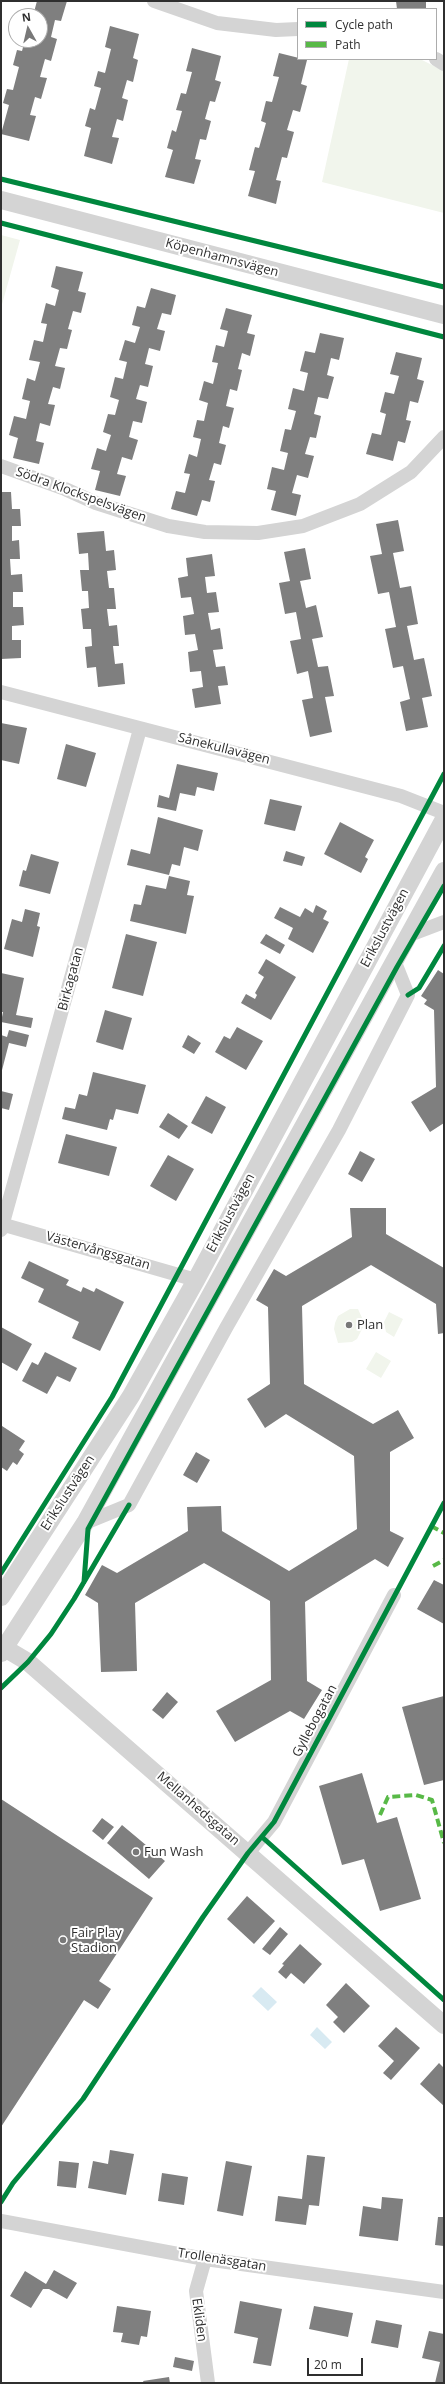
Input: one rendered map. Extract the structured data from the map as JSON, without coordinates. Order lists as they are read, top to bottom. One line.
{"streets":{"street":["Köpenhamnsvägen","Södra Klockspelsvägen","Sånekullavägen","Erikslustvägen","Birkagatan","Västervångsgatan","Gyllebogatan","Mellanhedsgatan","Trollenäsgatan","Ekliden"]},"crossings":[["Sånekullavägen","Birkagatan"],["Erikslustvägen","Västervångsgatan"],["Erikslustvägen","Mellanhedsgatan"],["Birkagatan","Västervångsgatan"],["Gyllebogatan","Mellanhedsgatan"],["Trollenäsgatan","Ekliden"]],"places":["Plan","Fun Wash","Fair Play Stadion"],"legend":["Cycle path","Path"],"scale_bar":"20 m","north":"top"}
